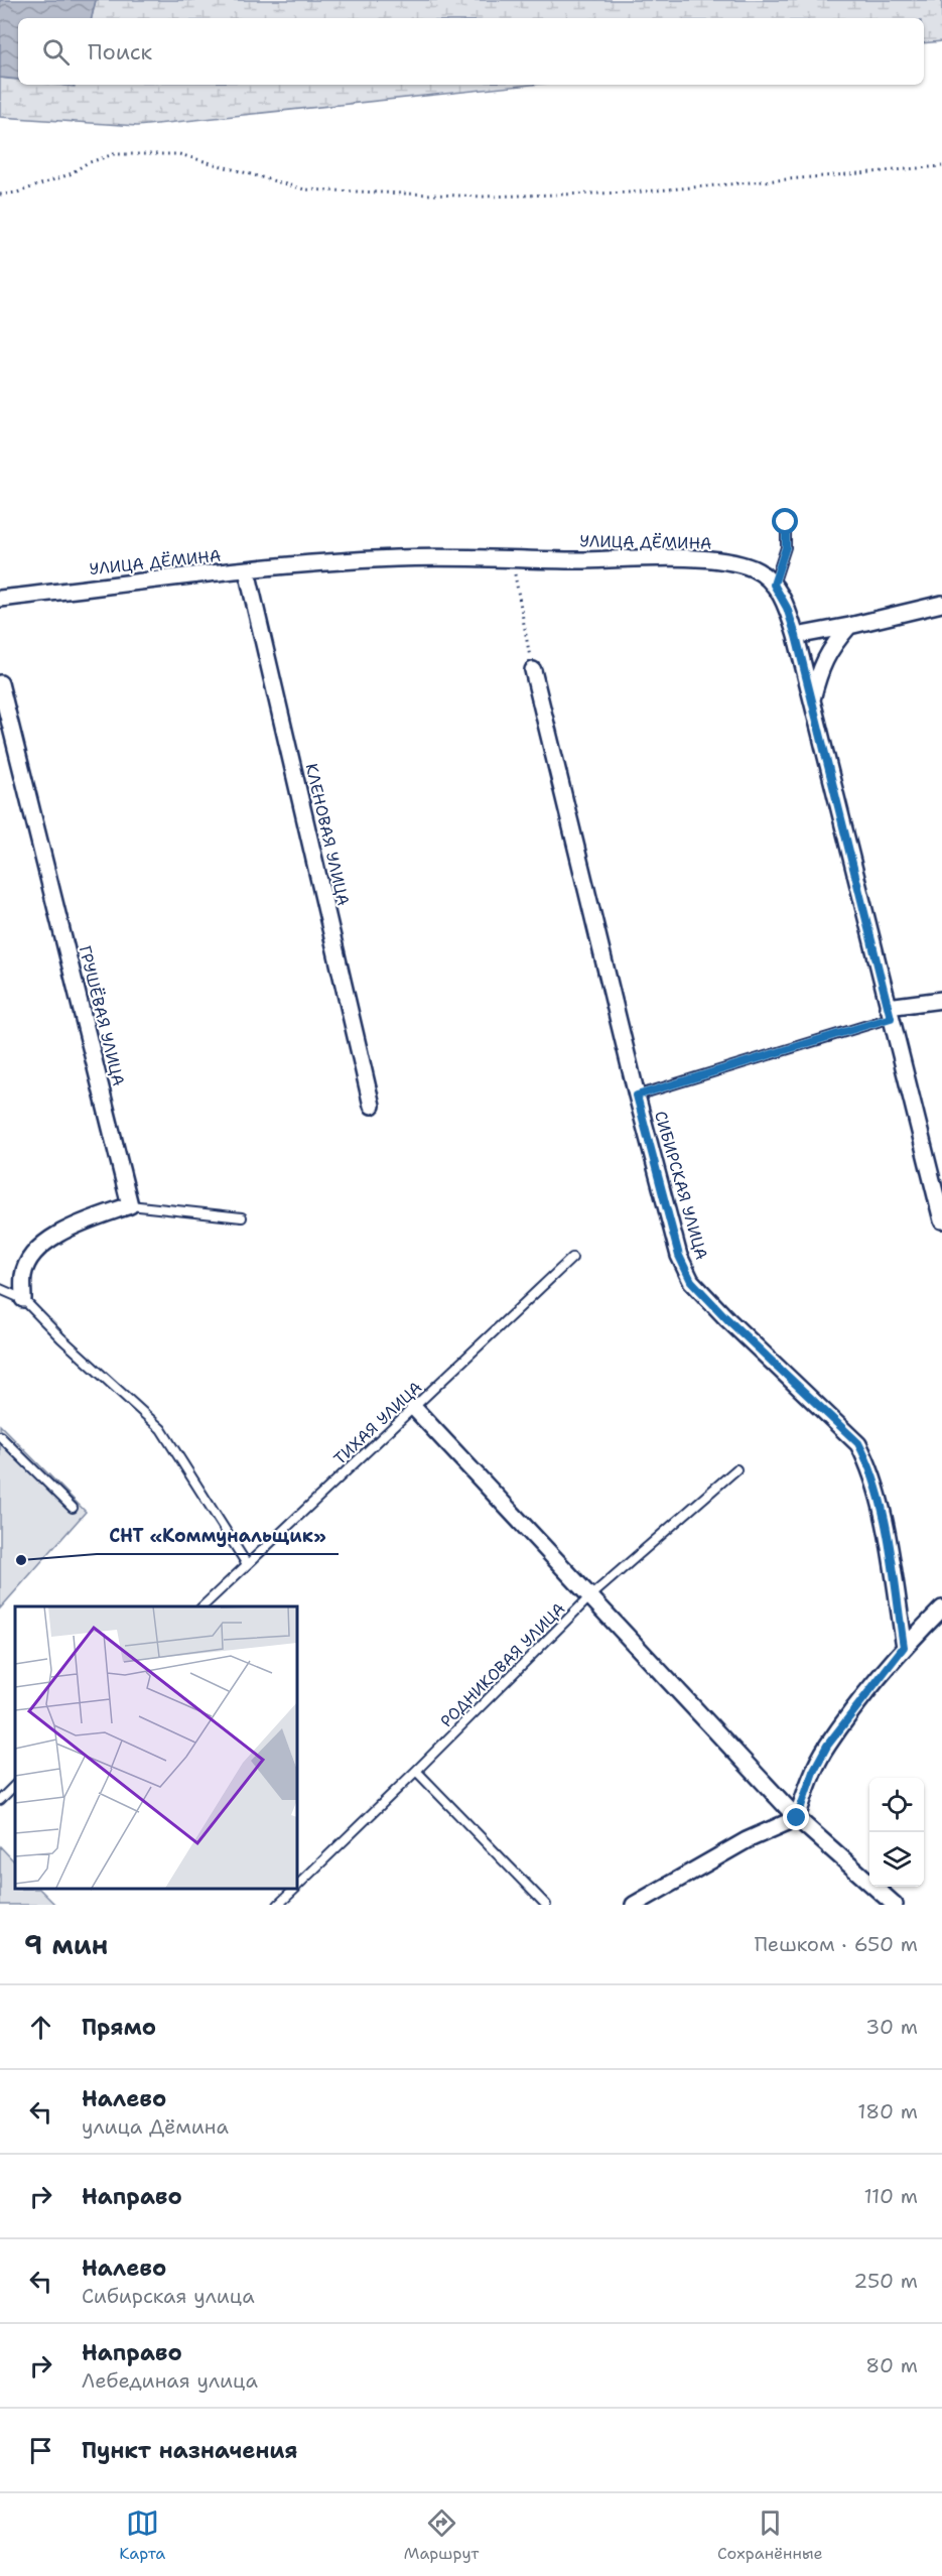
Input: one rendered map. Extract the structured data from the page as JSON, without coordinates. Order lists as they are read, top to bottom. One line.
{"streets":{"street":["УЛИЦА ДЁМИНА","КЛЕНОВАЯ УЛИЦА","ГРУШЁВАЯ УЛИЦА","СИБИРСКАЯ УЛИЦА"],"lane":["ТИХАЯ УЛИЦА","РОДНИКОВАЯ УЛИЦА"]},"crossings":[["УЛИЦА ДЁМИНА","КЛЕНОВАЯ УЛИЦА"]],"places":["СНТ «Коммунальщик»"],"page":{"search":"Поиск","heading":["9 мин","Пешком · 650 m"],"list":[["Прямо","30 m"],["Налево","улица Дёмина","180 m"],["Направо","110 m"],["Налево","Сибирская улица","250 m"],["Направо","Лебединая улица","80 m"],"Пункт назначения"],"nav":["Карта","Маршрут","Сохранённые"]}}
